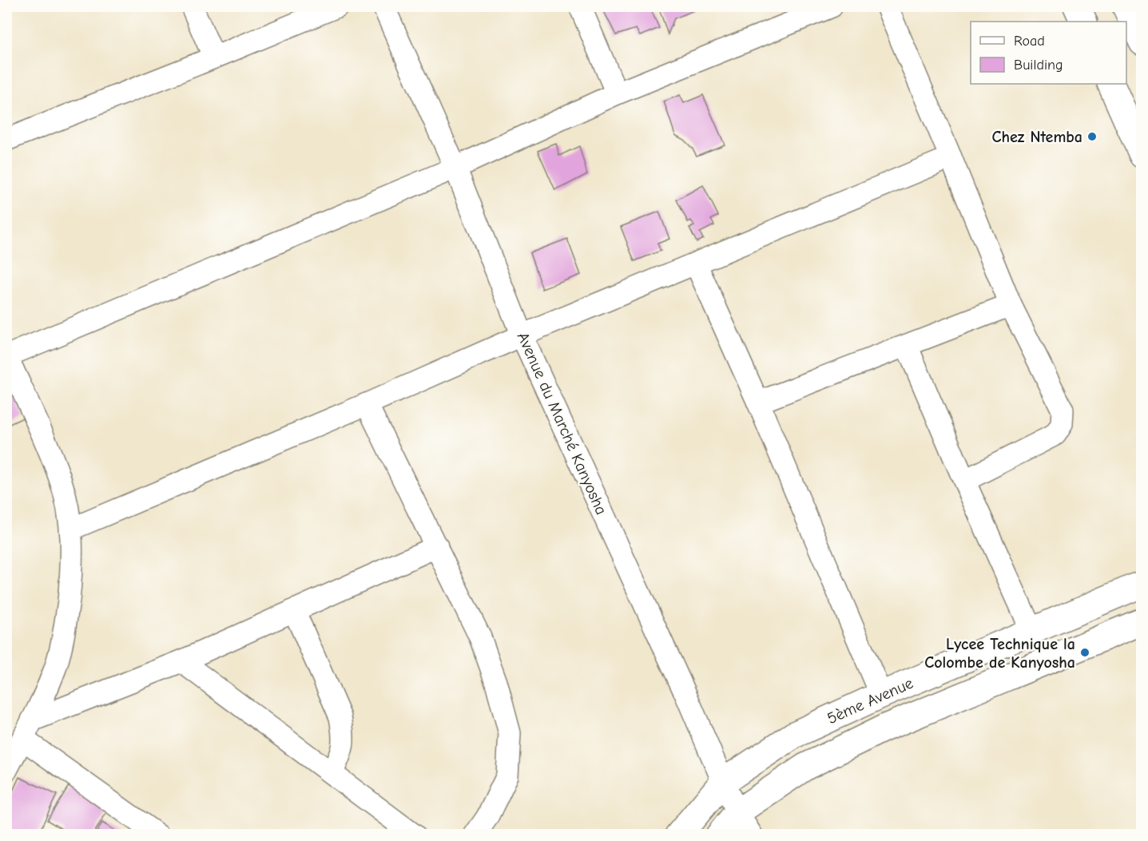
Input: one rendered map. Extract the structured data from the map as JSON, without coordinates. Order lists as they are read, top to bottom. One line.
{"streets":{"street":["Avenue du Marché Kanyosha","5ème Avenue"]},"crossings":[["Avenue du Marché Kanyosha","5ème Avenue"]],"places":["Chez Ntemba","Lycee Technique la Colombe de Kanyosha"],"legend":["Road","Building"]}
